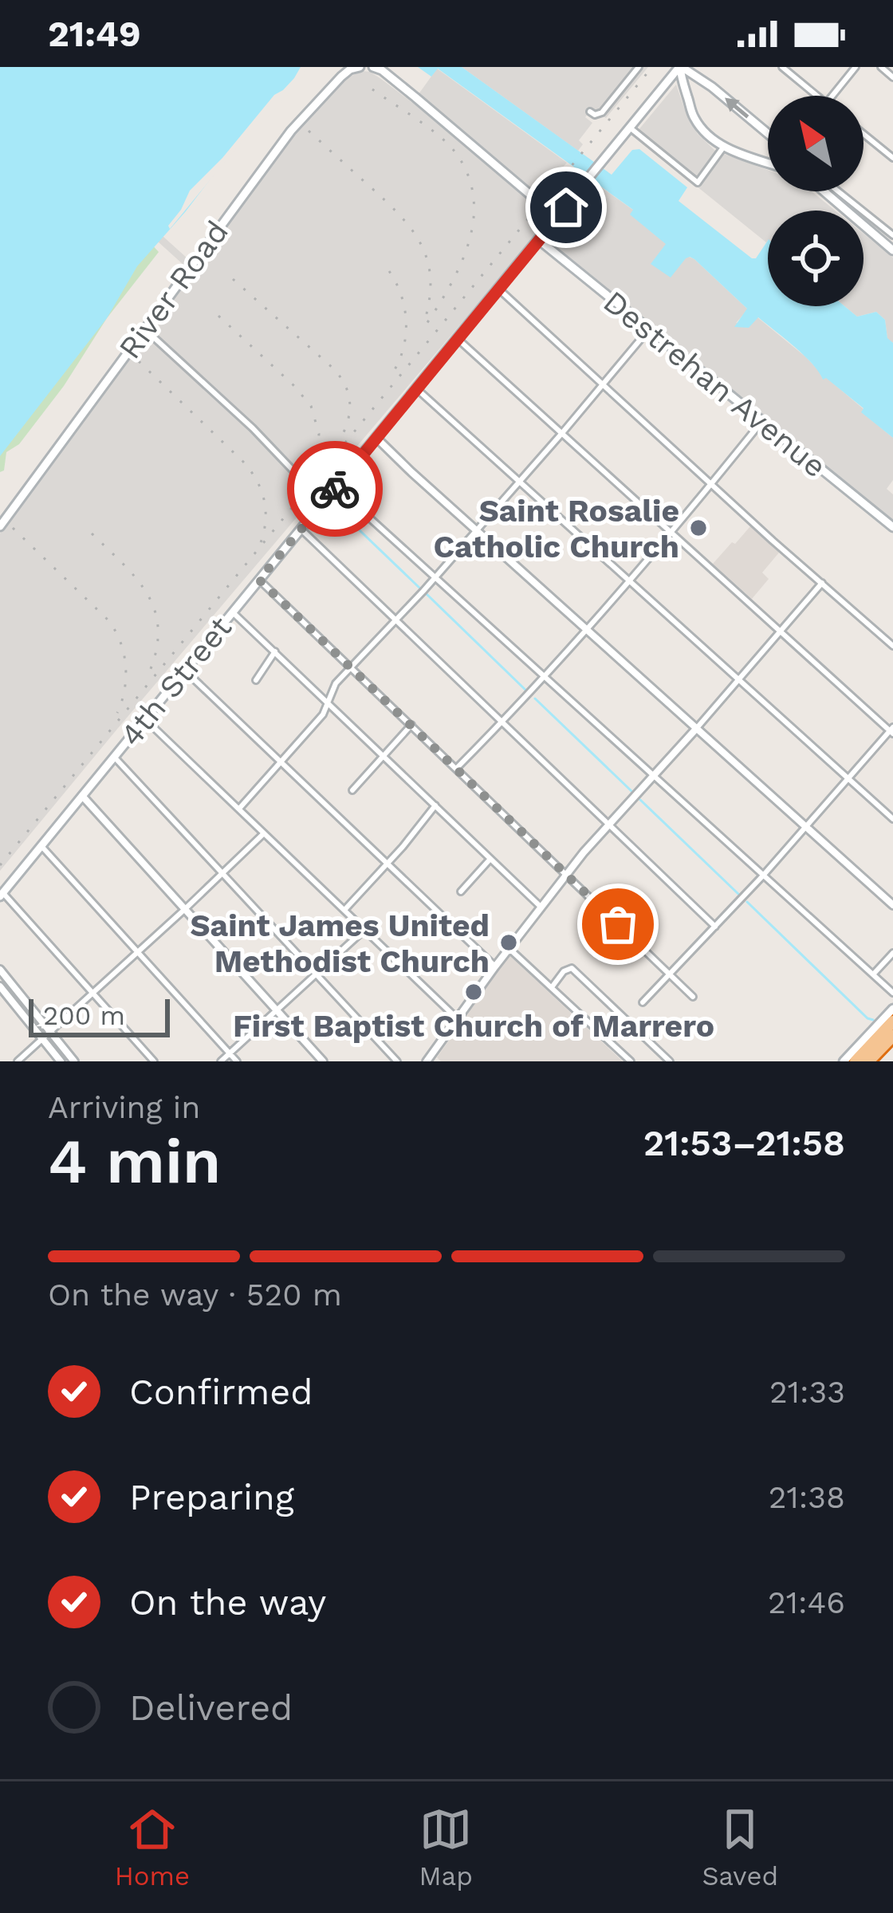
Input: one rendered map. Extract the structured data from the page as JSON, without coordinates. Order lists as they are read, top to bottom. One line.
{"streets":{"main road":["River Road","Destrehan Avenue","4th Street"]},"crossings":[["Destrehan Avenue","4th Street"]],"places":["Saint Rosalie Catholic Church","Saint James United Methodist Church","First Baptist Church of Marrero"],"scale_bar":"200 m","north":"top left","page":{"status":"21:49","scale":"200 m","heading":["4 min","Arriving in","21:53–21:58"],"bar":"On the way · 520 m","list":[["Confirmed","21:33"],["Preparing","21:38"],["On the way","21:46"],"Delivered"],"tabs":["Home","Map","Saved"]}}
